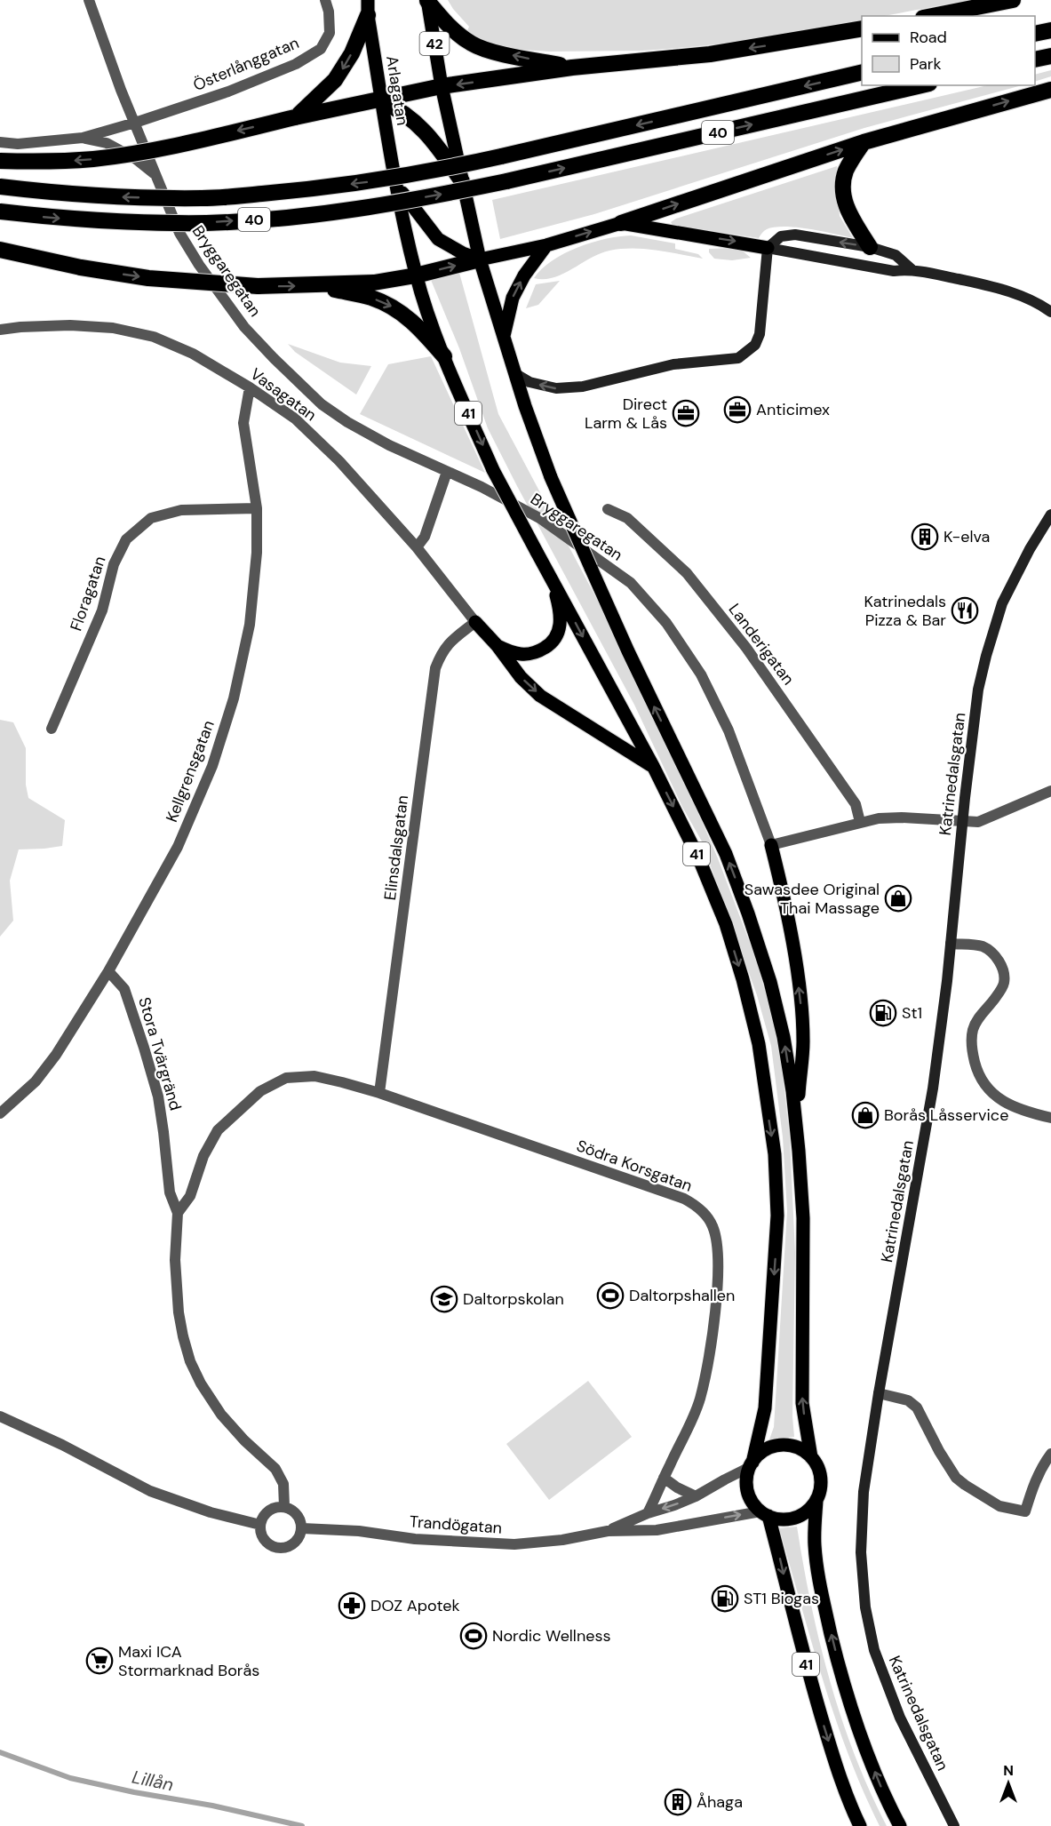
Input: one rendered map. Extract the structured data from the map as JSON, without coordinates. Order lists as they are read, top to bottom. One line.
{"streets":{"highway":["40"],"main road":["42","Arlagatan","41"],"street":["Österlånggatan","Bryggaregatan","Vasagatan","Floragatan","Landerigatan","Kellgrensgatan","Katrinedalsgatan","Elinsdalsgatan","Stora Tvärgränd","Södra Korsgatan","Trandögatan"]},"crossings":[["42","41"],["Österlånggatan","Bryggaregatan"],["Arlagatan","41"],["Vasagatan","Kellgrensgatan"],["Vasagatan","Elinsdalsgatan"],["41","Trandögatan"],["Floragatan","Kellgrensgatan"],["Kellgrensgatan","Stora Tvärgränd"],["Elinsdalsgatan","Stora Tvärgränd"],["Elinsdalsgatan","Södra Korsgatan"],["Stora Tvärgränd","Södra Korsgatan"],["Stora Tvärgränd","Trandögatan"],["Södra Korsgatan","Trandögatan"]],"water":["Lillån"],"places":{"office":["Anticimex","Direct Larm & Lås"],"building":["K-elva","Åhaga"],"restaurant":["Katrinedals Pizza & Bar"],"shop":["Sawasdee Original Thai Massage","Borås Låsservice"],"fuel station":["St1","ST1 Biogas"],"sports":["Daltorpshallen","Nordic Wellness"],"school or university":["Daltorpskolan"],"pharmacy":["DOZ Apotek"],"supermarket":["Maxi ICA Stormarknad Borås"]},"legend":["Road","Park"],"north":"top"}
